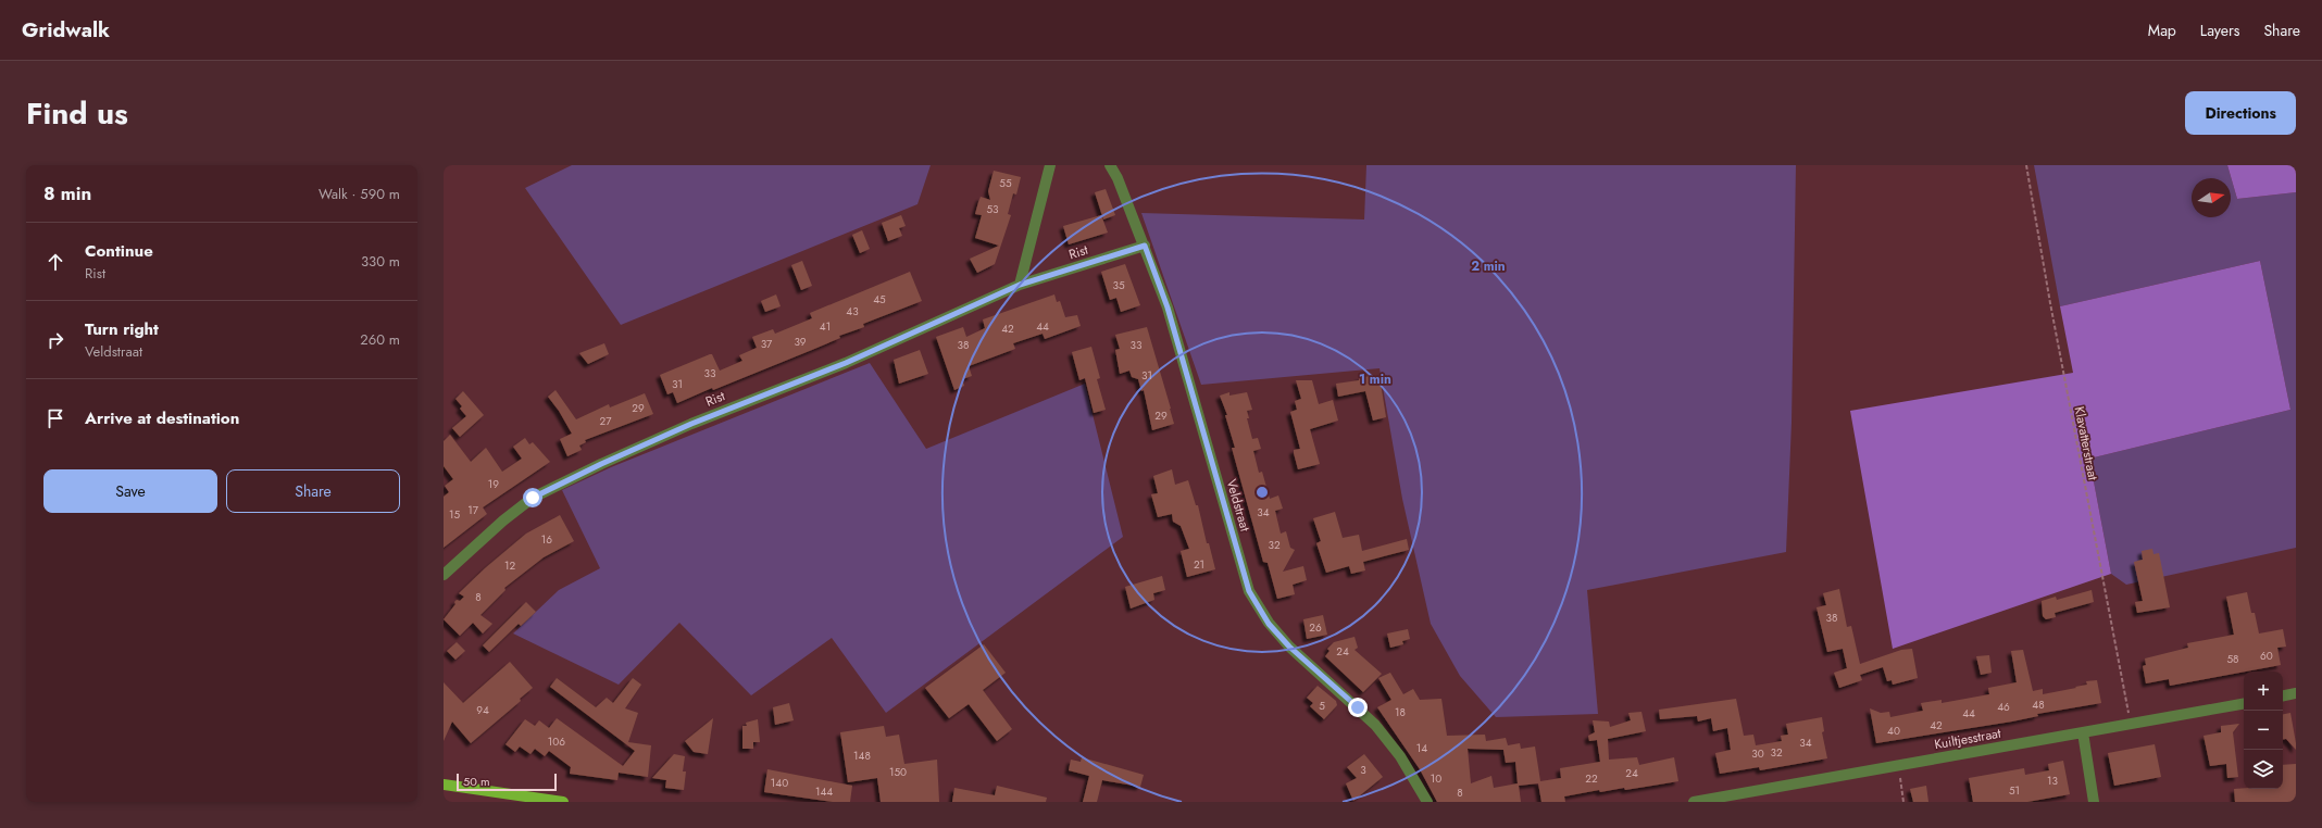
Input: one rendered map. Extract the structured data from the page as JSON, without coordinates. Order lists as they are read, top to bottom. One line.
{"streets":{"street":["Rist","Veldstraat","Kuiltjesstraat"],"path":["Klavatterstraat"]},"crossings":[["Rist","Veldstraat"],["Klavatterstraat","Kuiltjesstraat"]],"house_numbers":["55","53","35","45","43","41","44","42","39","37","38","33","33","31","31","29","29","27","19","17","34","15","16","32","21","12","8","38","26","24","60","58","48","5","46","94","18","44","42","40","106","34","14","32","30","148","3","150","24","10","22","13","140","51","144","8"],"scale_bar":"50 m","north":"right","page":{"header":"Gridwalk","nav":["Map","Layers","Share"],"title":"Find us","buttons":["Directions",["Save","Share"]],"heading":["8 min","Walk · 590 m"],"list":[["Continue","Rist","330 m"],["Turn right","Veldstraat","260 m"],"Arrive at destination"],"map_buttons":["+","−"],"scale":"50 m"},"rings":["2 min","1 min"]}
